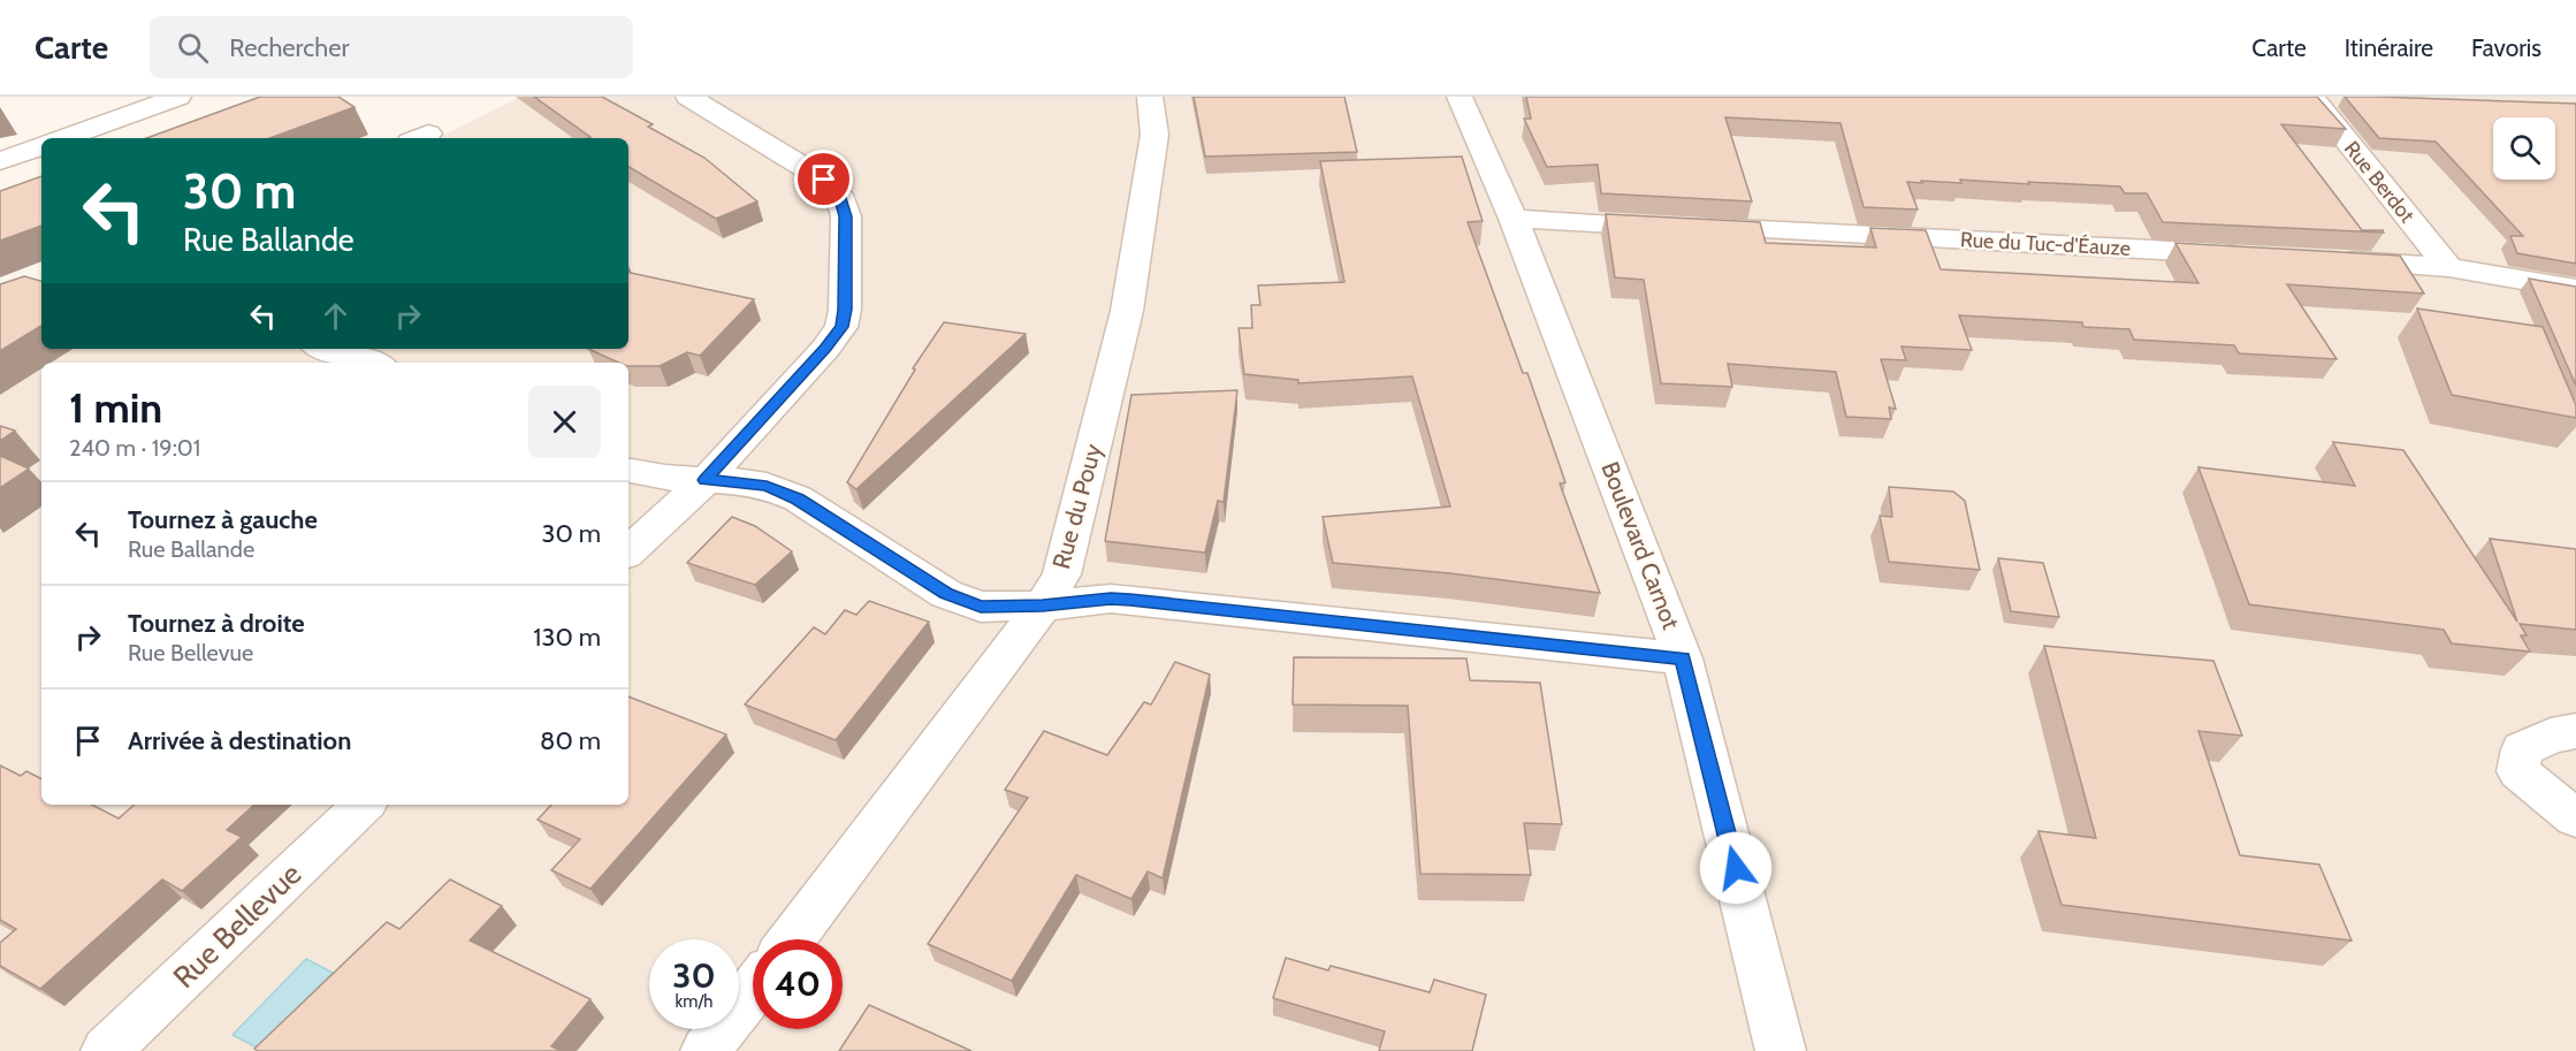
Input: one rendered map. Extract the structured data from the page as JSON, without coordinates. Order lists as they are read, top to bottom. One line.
{"streets":{"street":["Rue Berdot","Rue du Tuc-d'Éauze","Rue du Pouy","Boulevard Carnot","Rue Bellevue"]},"crossings":[["Rue du Tuc-d'Éauze","Boulevard Carnot"]],"page":{"header":"Carte","search":"Rechercher","nav":["Carte","Itinéraire","Favoris"],"turn":["30 m","Rue Ballande"],"heading":["1 min","240 m · 19:01"],"list":[{"name":"Tournez à gauche","note":"Rue Ballande","value":"30 m"},{"name":"Tournez à droite","note":"Rue Bellevue","value":"130 m"},{"name":"Arrivée à destination","value":"80 m"}],"speed":"30 km/h","limit":"40"}}
